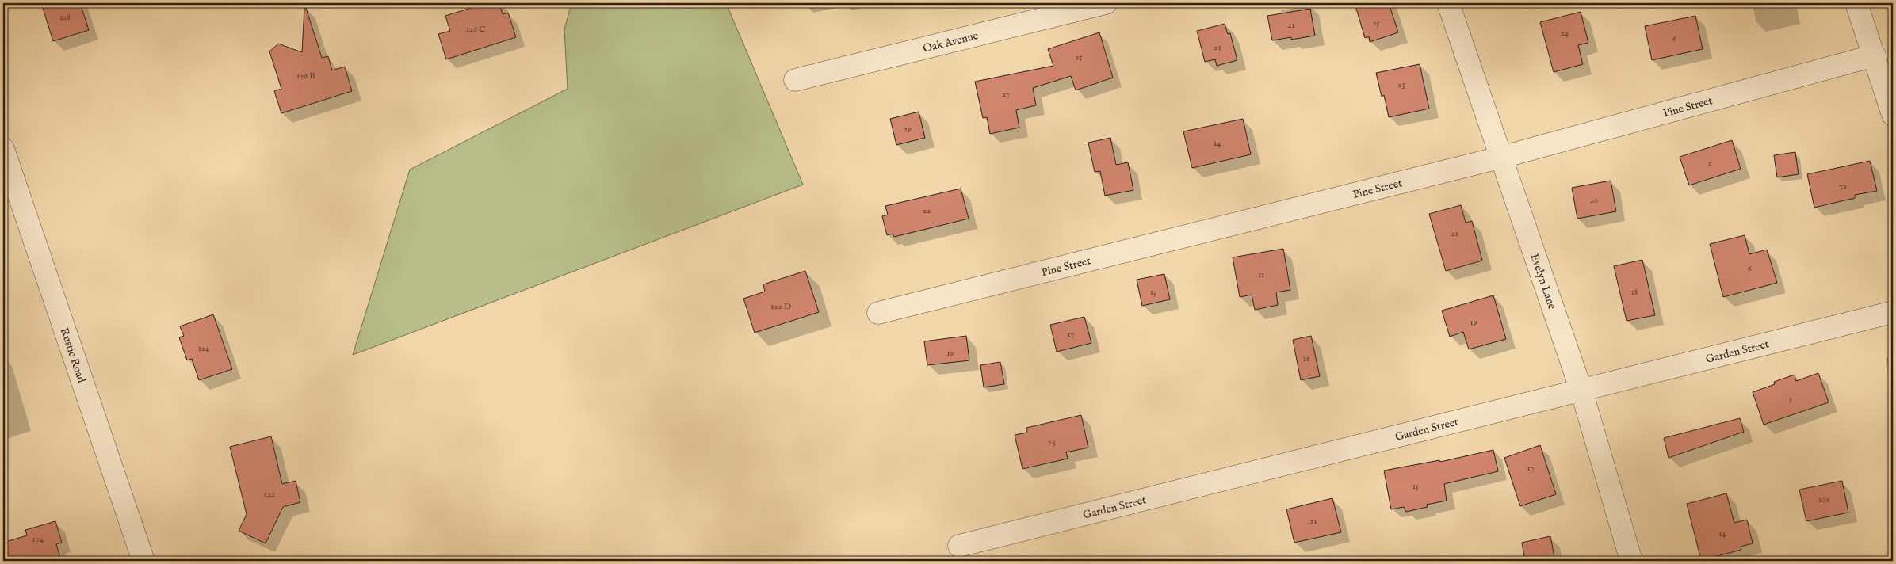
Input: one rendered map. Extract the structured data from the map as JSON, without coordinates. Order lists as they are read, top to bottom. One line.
{"streets":{"street":["Oak Avenue","Pine Street","Evelyn Lane","Garden Street","Rustic Road"]},"crossings":[["Pine Street","Evelyn Lane"],["Evelyn Lane","Garden Street"]],"house_numbers":["128","25","21","126 C","24","6","23","25","126 B","23","27","29","14","1","72","20","22","21","6","11","15","18","122 D","19","17","124","19","16","5","24","17","15","122","106","21","14","104"]}
